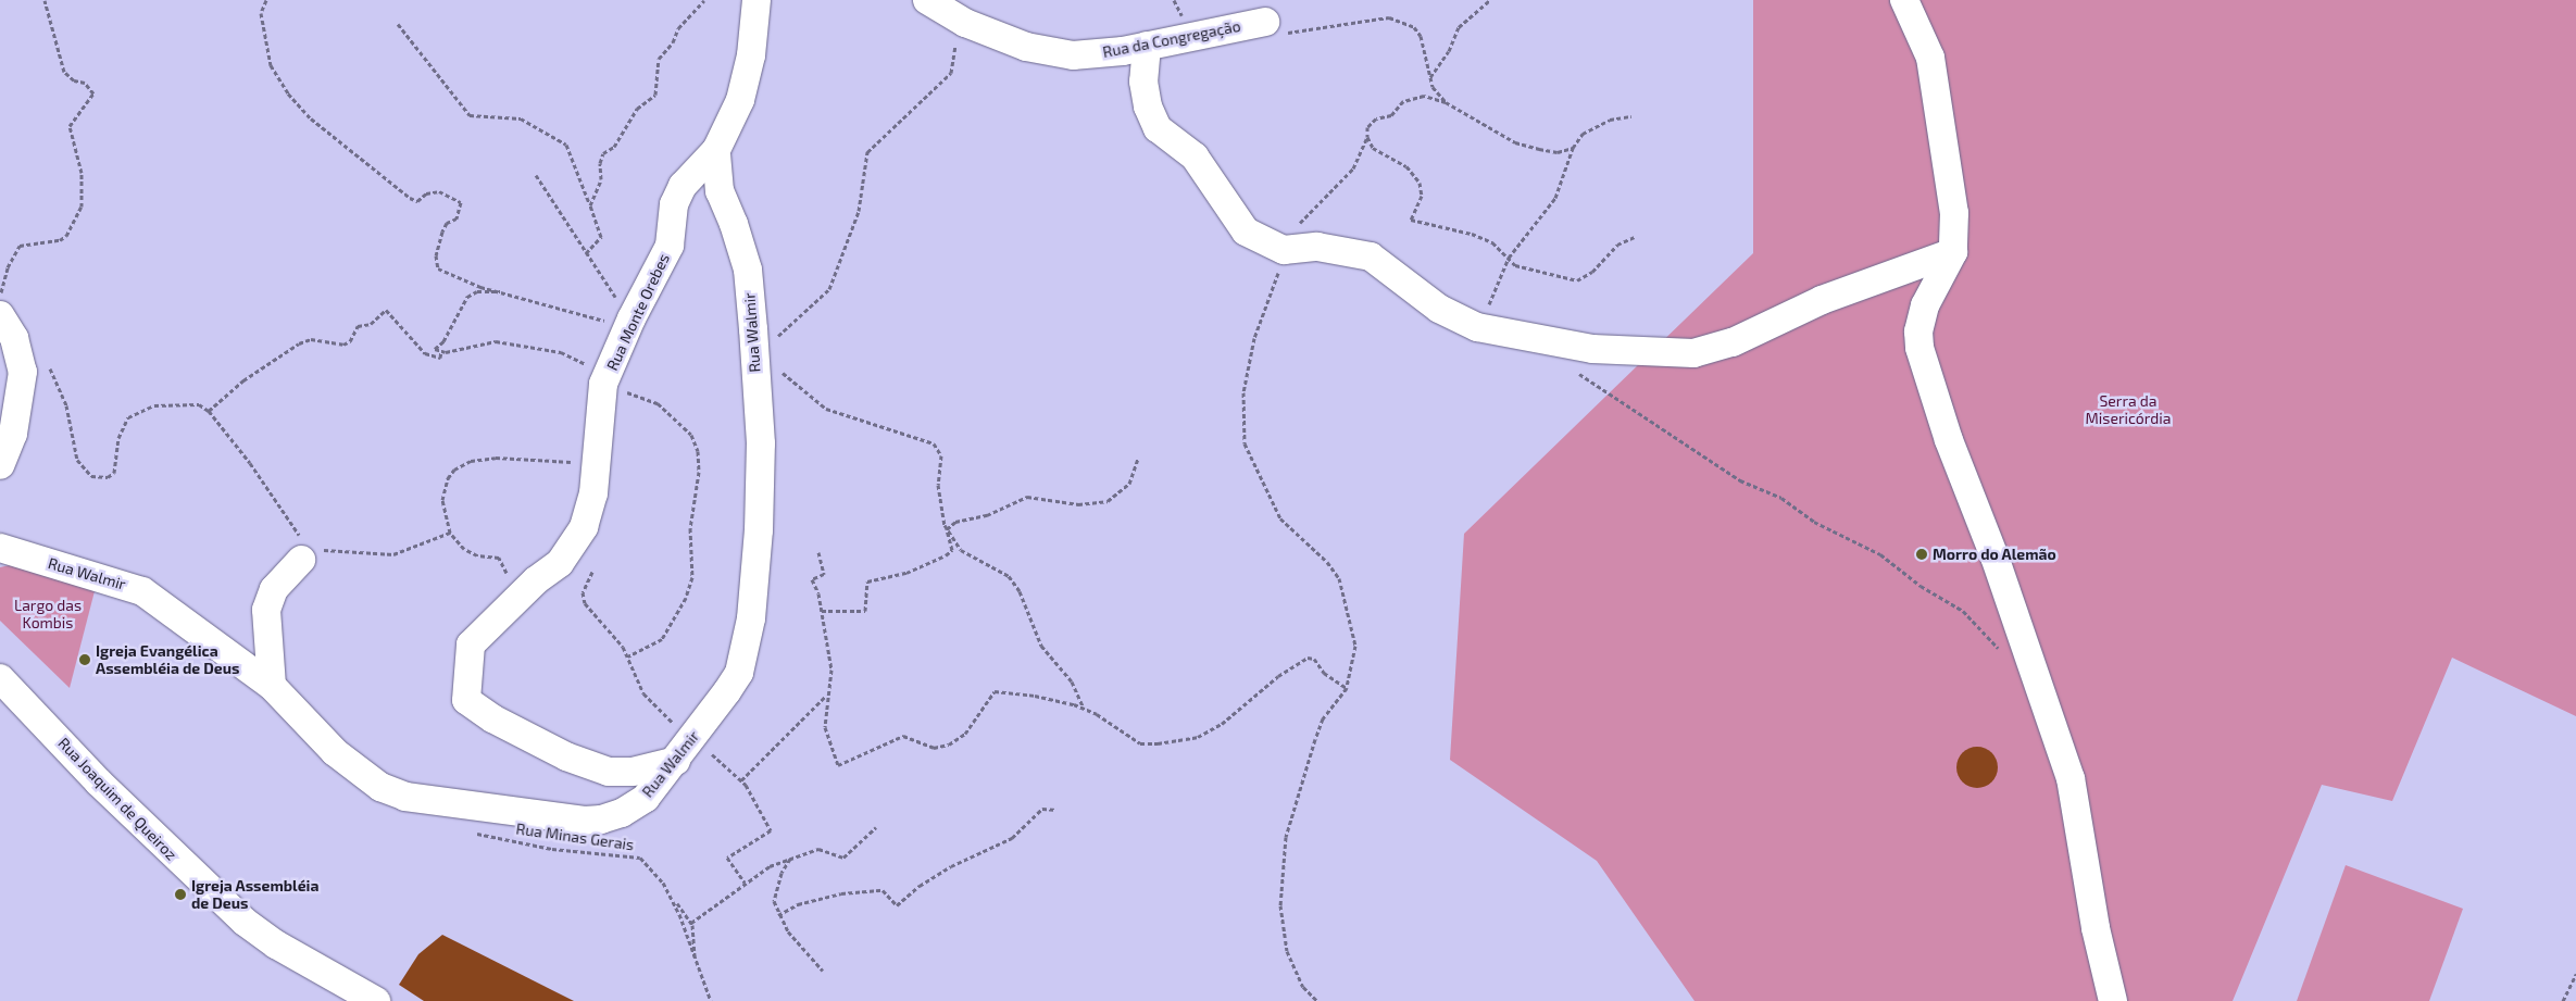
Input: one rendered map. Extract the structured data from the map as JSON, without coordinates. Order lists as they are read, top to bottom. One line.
{"streets":{"street":["Rua da Congregação","Rua Monte Orebes","Rua Walmir","Rua Joaquim de Queiroz"],"path":["Rua Minas Gerais"]},"crossings":[["Rua Monte Orebes","Rua Walmir"]],"parks":["Serra da Misericórdia","Largo das Kombis"],"places":["Morro do Alemão","Igreja Evangélica Assembléia de Deus","Igreja Assembléia de Deus"]}
